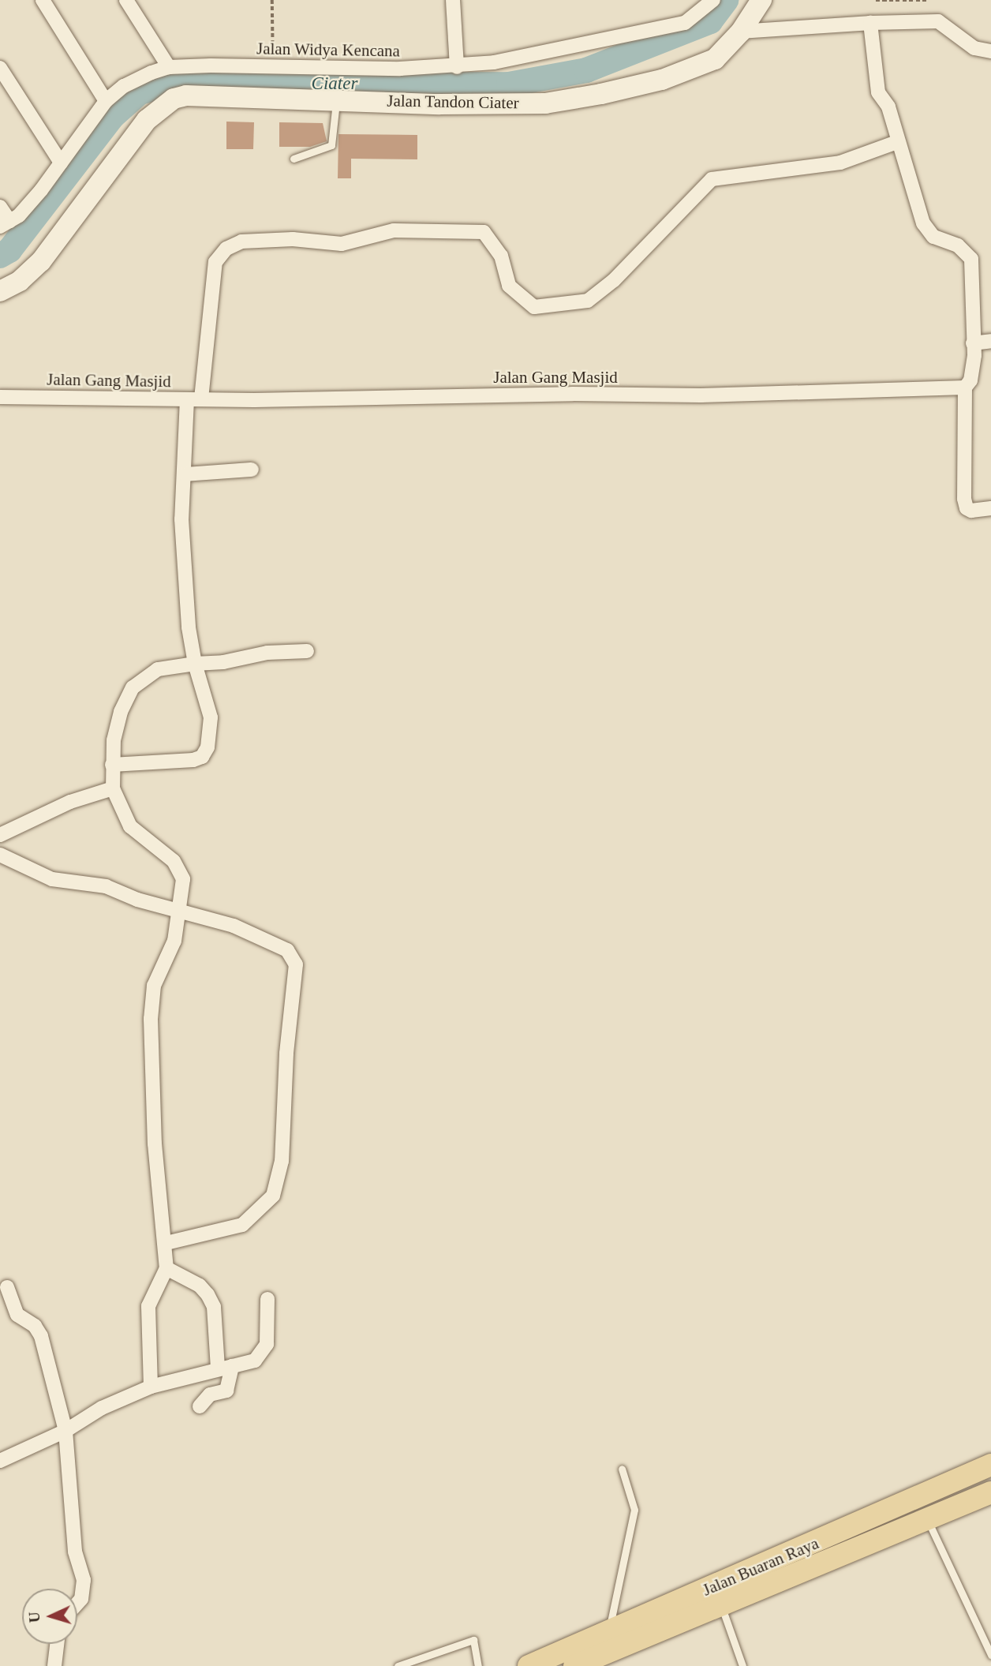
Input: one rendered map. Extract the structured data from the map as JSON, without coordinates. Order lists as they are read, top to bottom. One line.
{"streets":{"main road":["Jalan Buaran Raya"],"street":["Jalan Widya Kencana","Jalan Tandon Ciater","Jalan Gang Masjid"]},"water":["Ciater"],"north":"left"}
